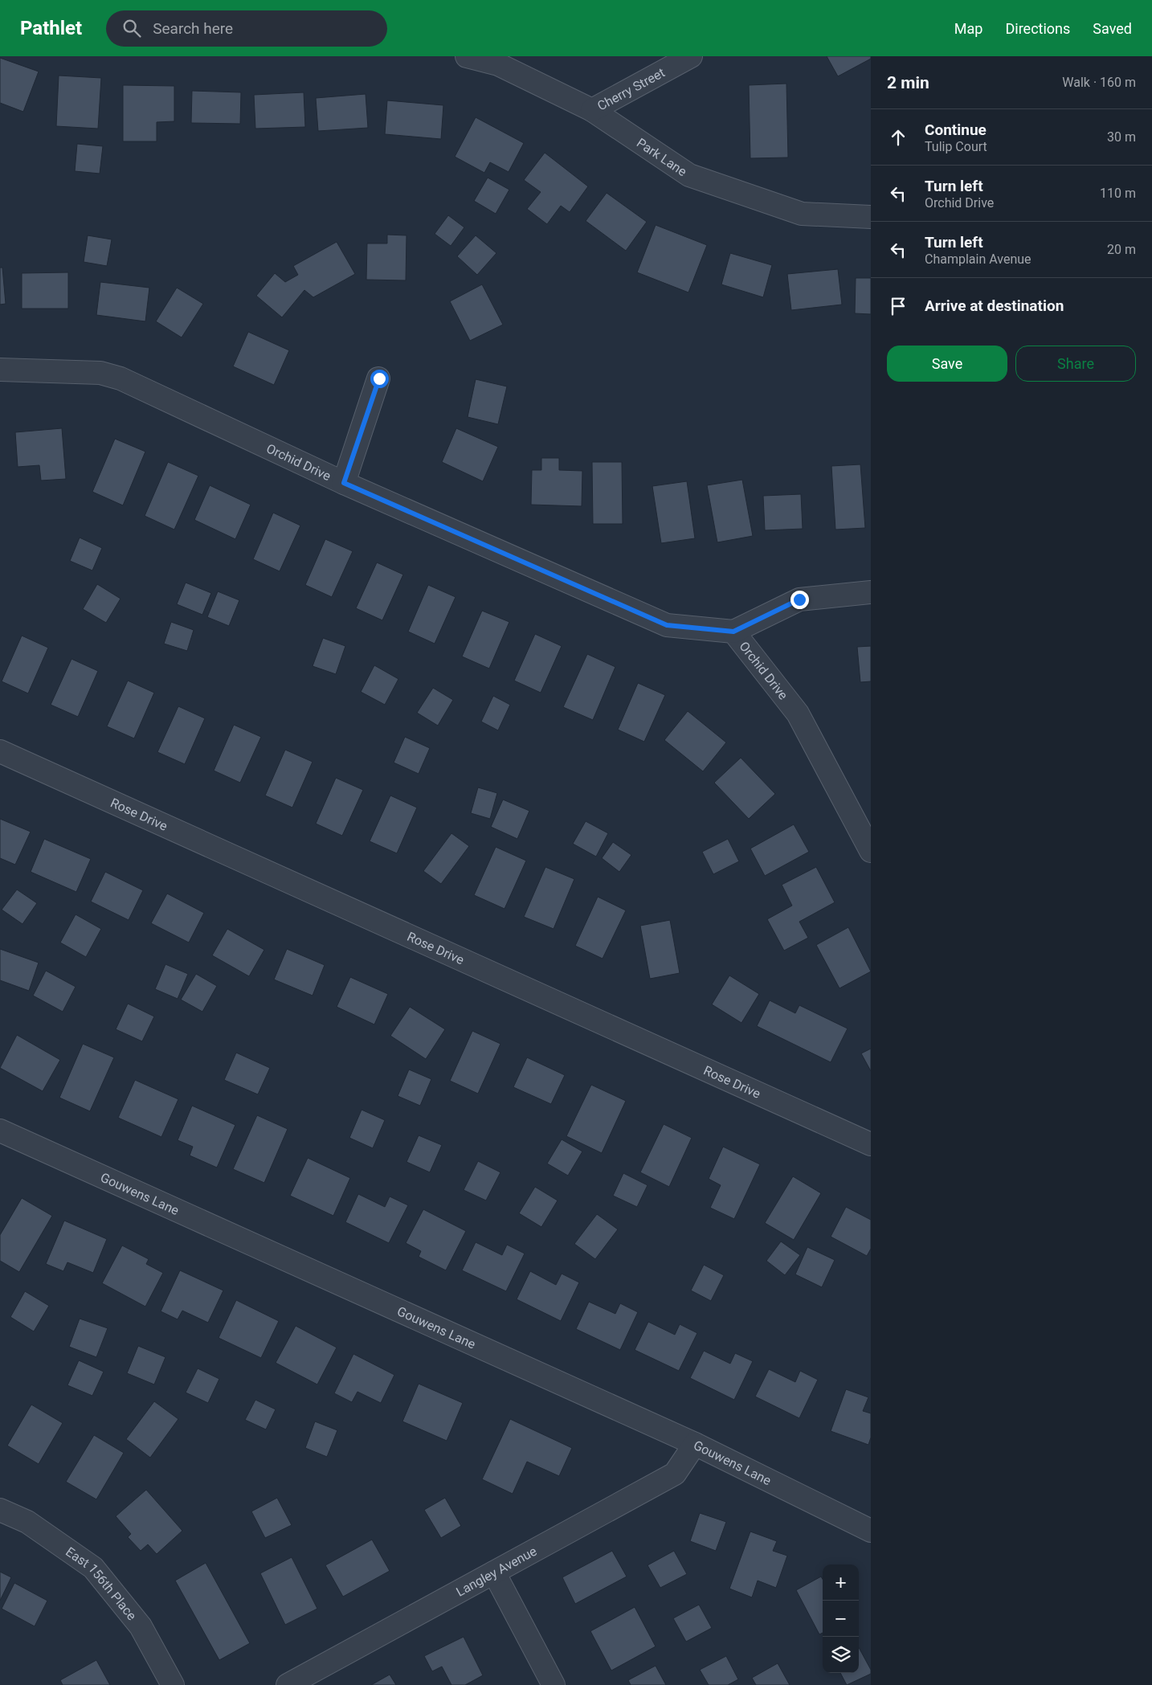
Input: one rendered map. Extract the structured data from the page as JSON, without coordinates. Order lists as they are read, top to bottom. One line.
{"streets":{"street":["Cherry Street","Park Lane","Orchid Drive","Rose Drive","Gouwens Lane","Langley Avenue","East 156th Place"]},"crossings":[["Cherry Street","Park Lane"],["Gouwens Lane","Langley Avenue"]],"page":{"header":"Pathlet","search":"Search here","nav":["Map","Directions","Saved"],"heading":["2 min","Walk · 160 m"],"list":[["Continue","Tulip Court","30 m"],["Turn left","Orchid Drive","110 m"],["Turn left","Champlain Avenue","20 m"],"Arrive at destination"],"buttons":["Save","Share"],"map_buttons":["+","−"]}}
